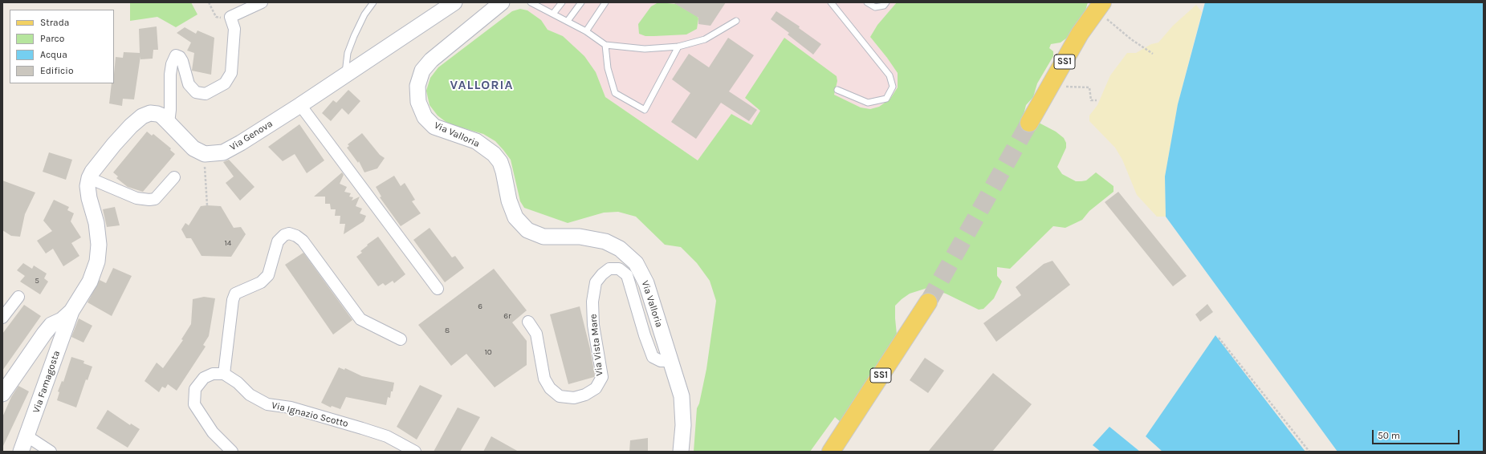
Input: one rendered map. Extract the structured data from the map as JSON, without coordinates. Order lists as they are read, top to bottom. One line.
{"streets":{"main road":["SS1"],"street":["Via Valloria","Via Genova","Via Vista Mare","Via Famagosta","Via Ignazio Scotto"]},"crossings":[["Via Valloria","Via Vista Mare"]],"districts":["VALLORIA"],"house_numbers":["14","5","6","6r","8","10"],"legend":["Strada","Parco","Acqua","Edificio"],"scale_bar":"50 m"}
